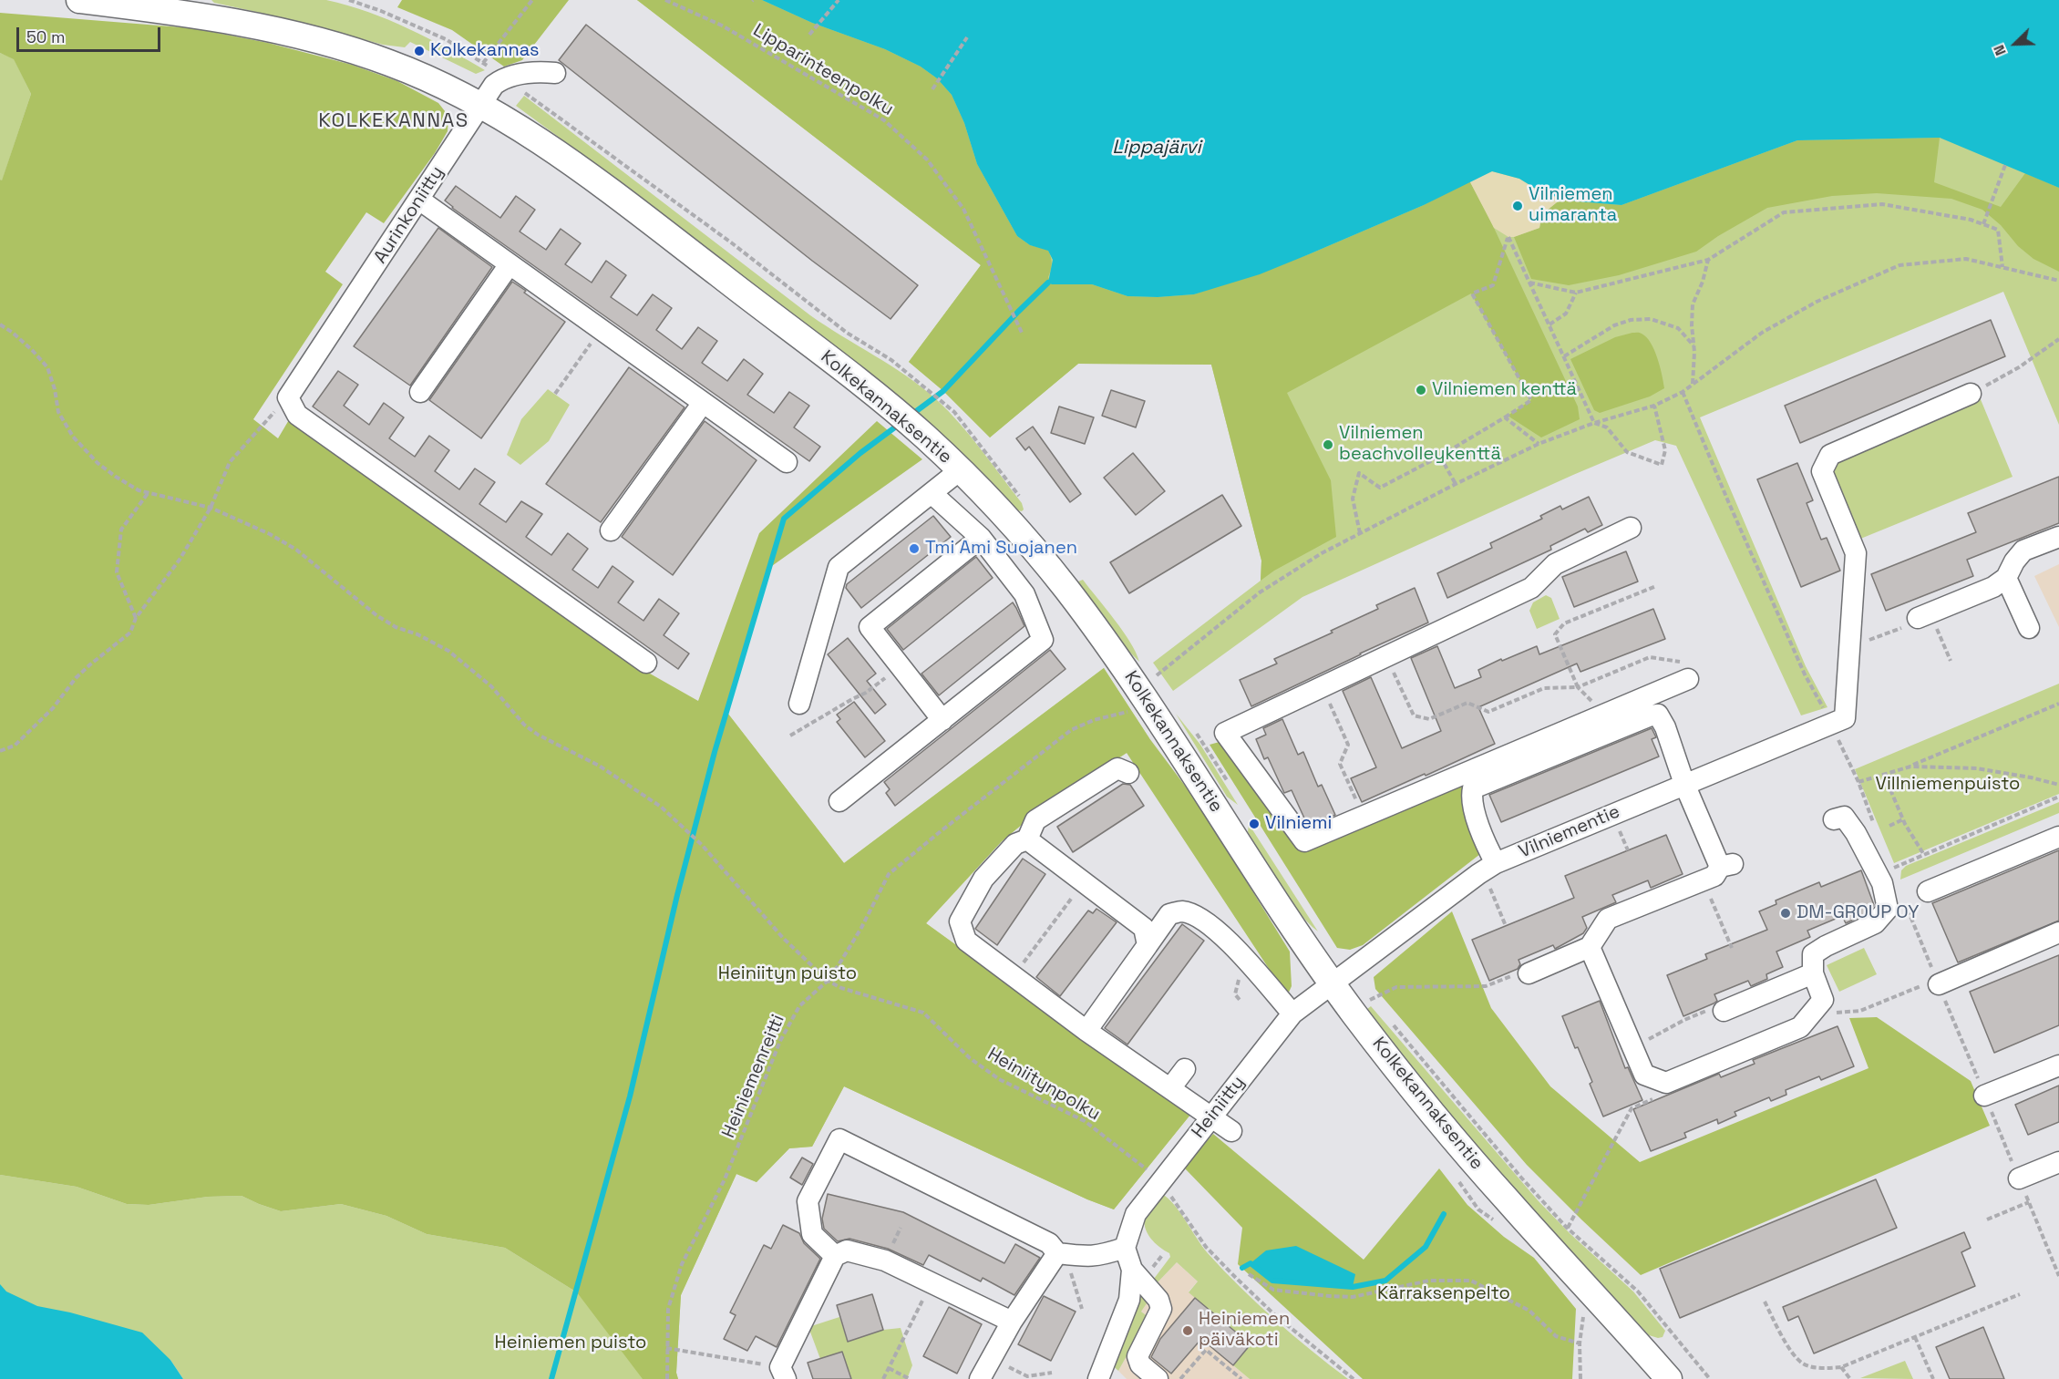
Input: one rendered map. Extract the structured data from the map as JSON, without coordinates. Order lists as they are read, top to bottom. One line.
{"streets":{"main road":["Kolkekannaksentie"],"street":["Aurinkoniitty","Vilniementie","Heiniitty"],"path":["Lipparinteenpolku","Heiniemenreitti","Heiniitynpolku"]},"crossings":[["Aurinkoniitty","Kolkekannaksentie"],["Kolkekannaksentie","Vilniementie"],["Kolkekannaksentie","Heiniemenreitti"],["Kolkekannaksentie","Heiniitty"],["Vilniementie","Heiniitty"],["Heiniemenreitti","Heiniitynpolku"],["Heiniitynpolku","Heiniitty"]],"districts":["KOLKEKANNAS"],"water":["Lippajärvi"],"parks":["Villniemenpuisto","Heiniityn puisto","Kärraksenpelto","Heiniemen puisto"],"places":["Kolkekannas","Vilniemen uimaranta","Vilniemen kenttä","Vilniemen beachvolleykenttä","Tmi Ami Suojanen","Vilniemi","DM-GROUP OY","Heiniemen päiväkoti"],"scale_bar":"50 m","north":"bottom left"}
